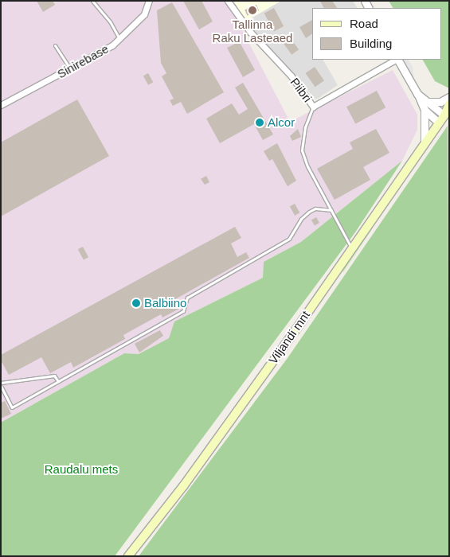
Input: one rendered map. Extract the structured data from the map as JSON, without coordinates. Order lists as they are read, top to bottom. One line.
{"streets":{"main road":["Viljandi mnt"],"street":["Sinirebase","Piibri"]},"parks":["Raudalu mets"],"places":["Tallinna Raku Lasteaed","Alcor","Balbiino"],"legend":["Road","Building"]}
